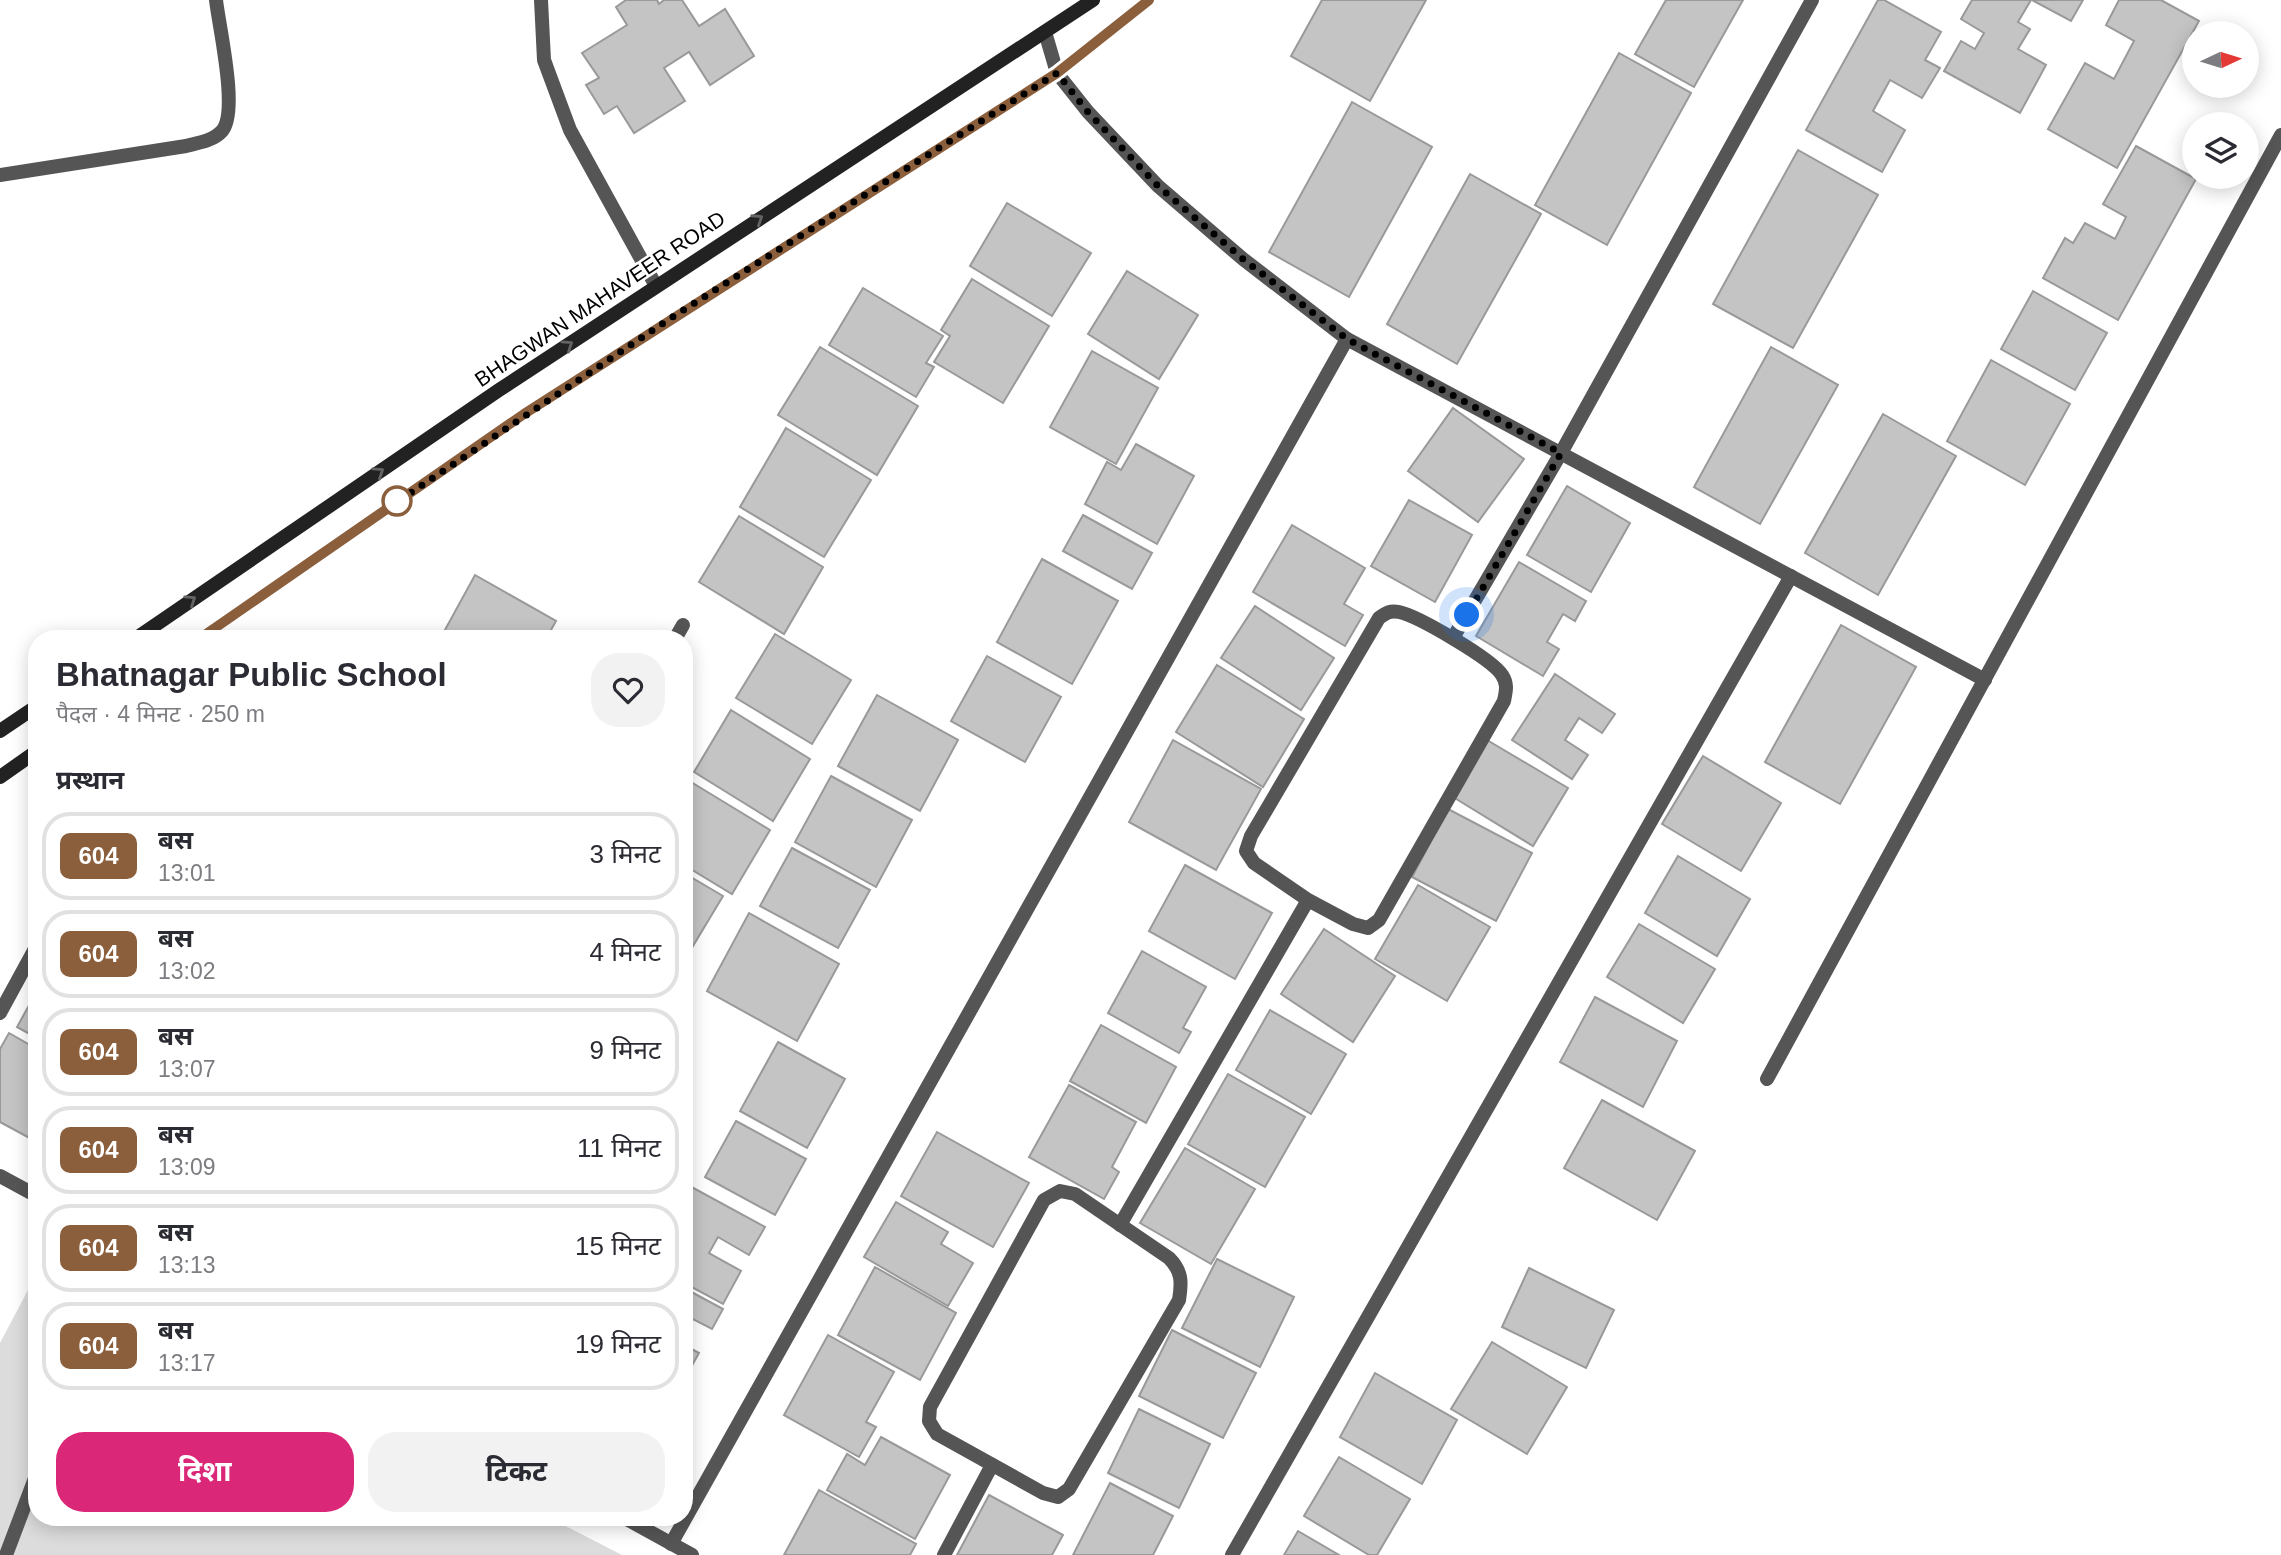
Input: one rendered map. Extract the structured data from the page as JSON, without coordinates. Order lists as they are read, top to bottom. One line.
{"streets":{"street":["BHAGWAN MAHAVEER ROAD"]},"lines":["bus line 604"],"north":"right","page":{"heading":[["Bhatnagar Public School","पैदल · 4 मिनट · 250 m"],"प्रस्थान"],"list":[{"mark":"604","name":"बस","note":"13:01","value":"3 मिनट"},{"mark":"604","name":"बस","note":"13:02","value":"4 मिनट"},{"mark":"604","name":"बस","note":"13:07","value":"9 मिनट"},{"mark":"604","name":"बस","note":"13:09","value":"11 मिनट"},{"mark":"604","name":"बस","note":"13:13","value":"15 मिनट"},{"mark":"604","name":"बस","note":"13:17","value":"19 मिनट"}],"buttons":["दिशा","टिकट"]}}
